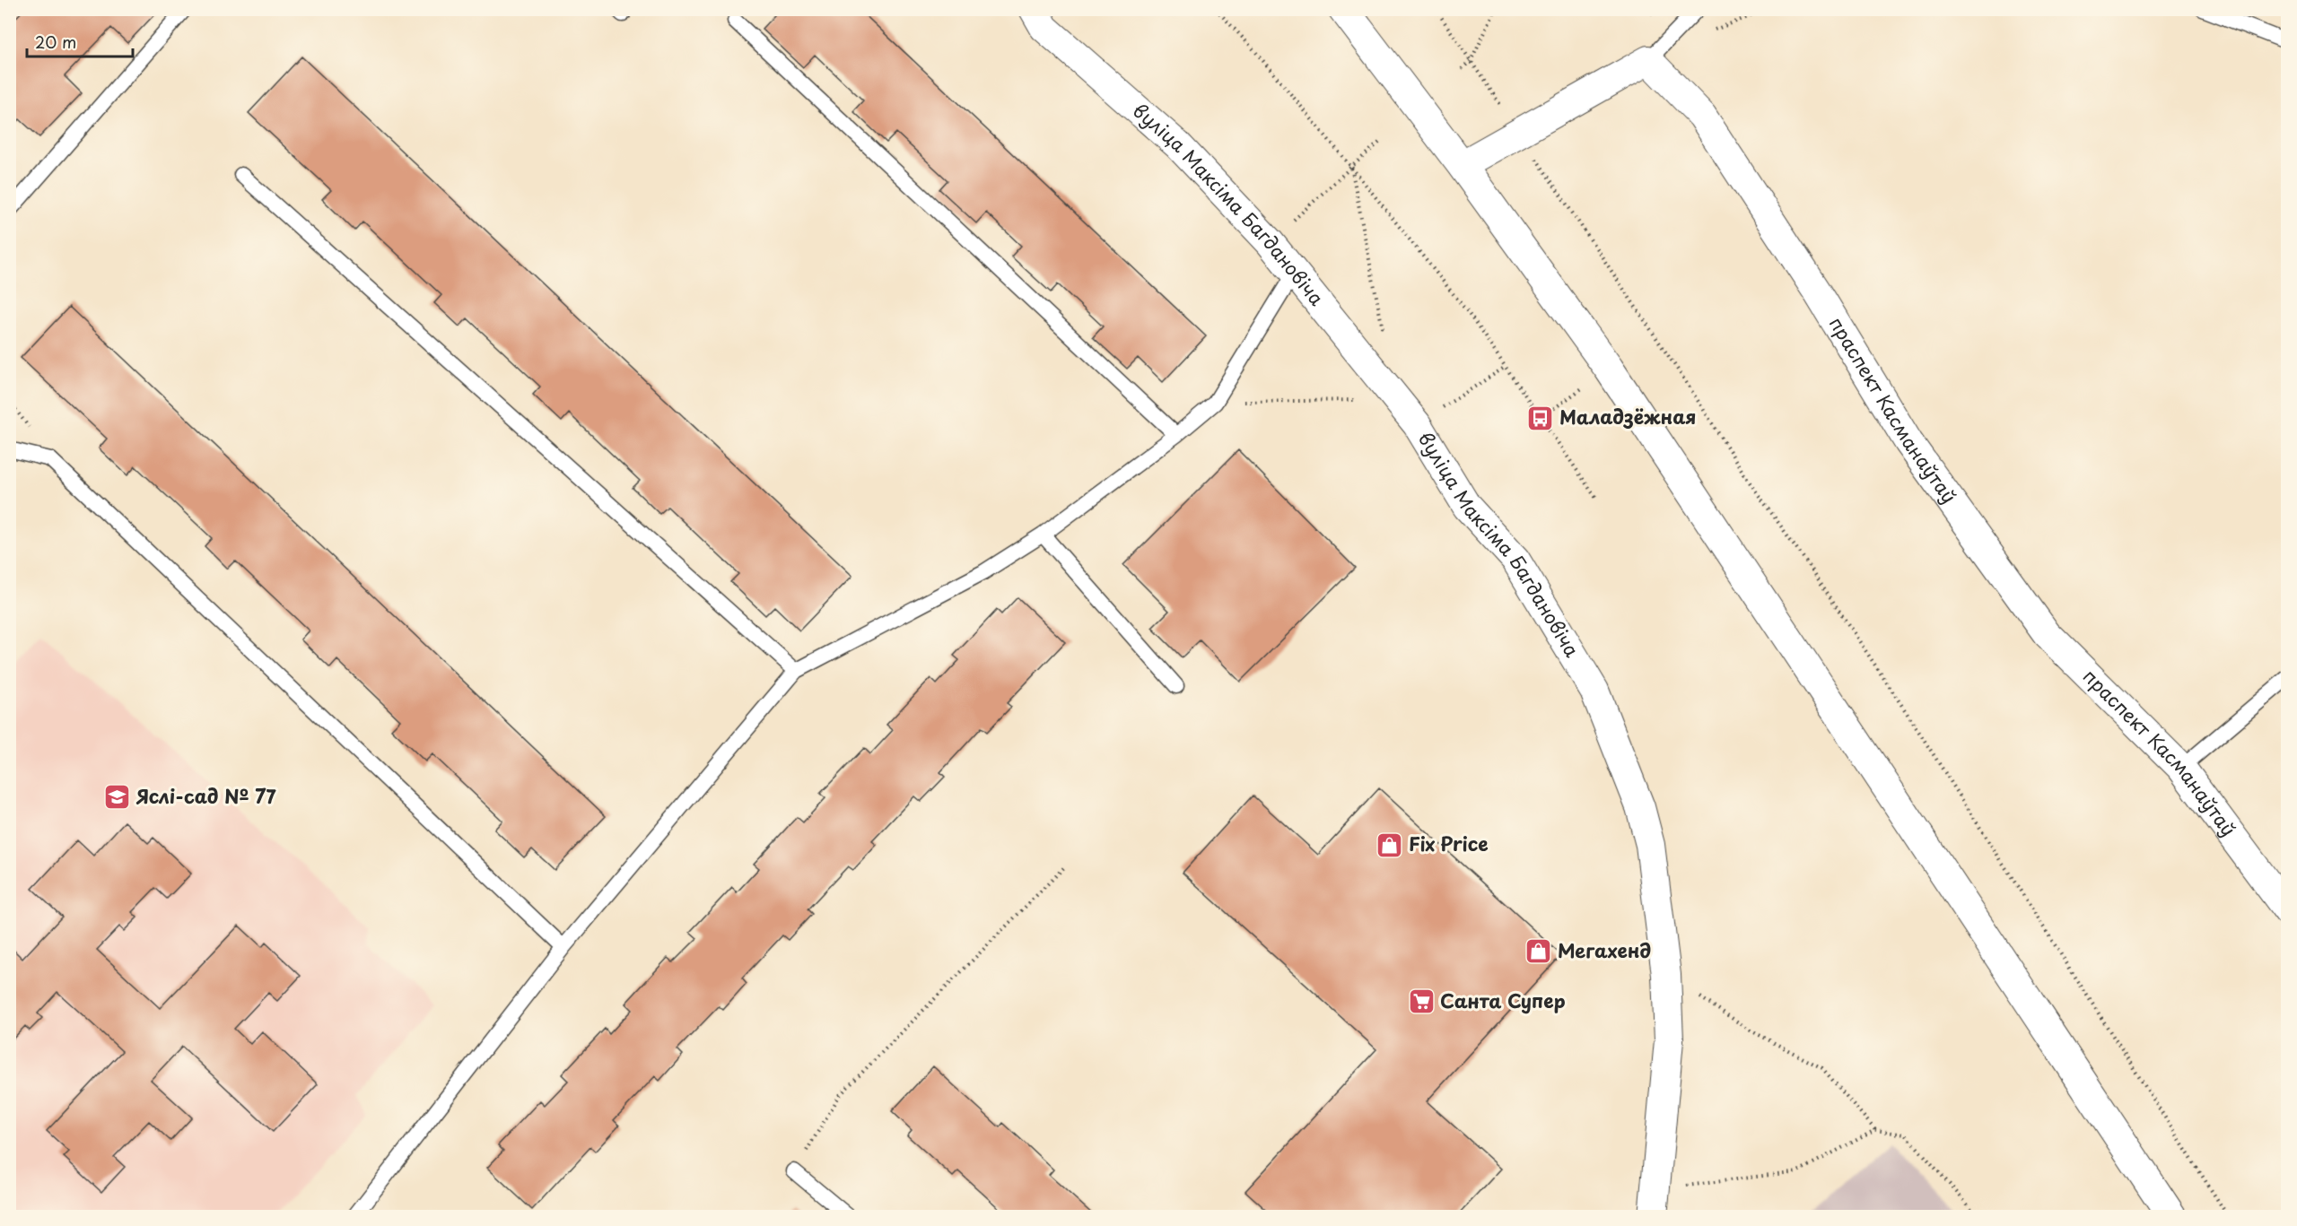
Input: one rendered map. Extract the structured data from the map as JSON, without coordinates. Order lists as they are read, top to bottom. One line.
{"streets":{"street":["вуліца Максіма Багдановіча","праспект Касманаўтаў"]},"places":{"bus stop":["Маладзёжная"],"school or university":["Яслі-сад № 77"],"shop":["Fix Price","Мегахенд"],"supermarket":["Санта Супер"]},"scale_bar":"20 m"}
